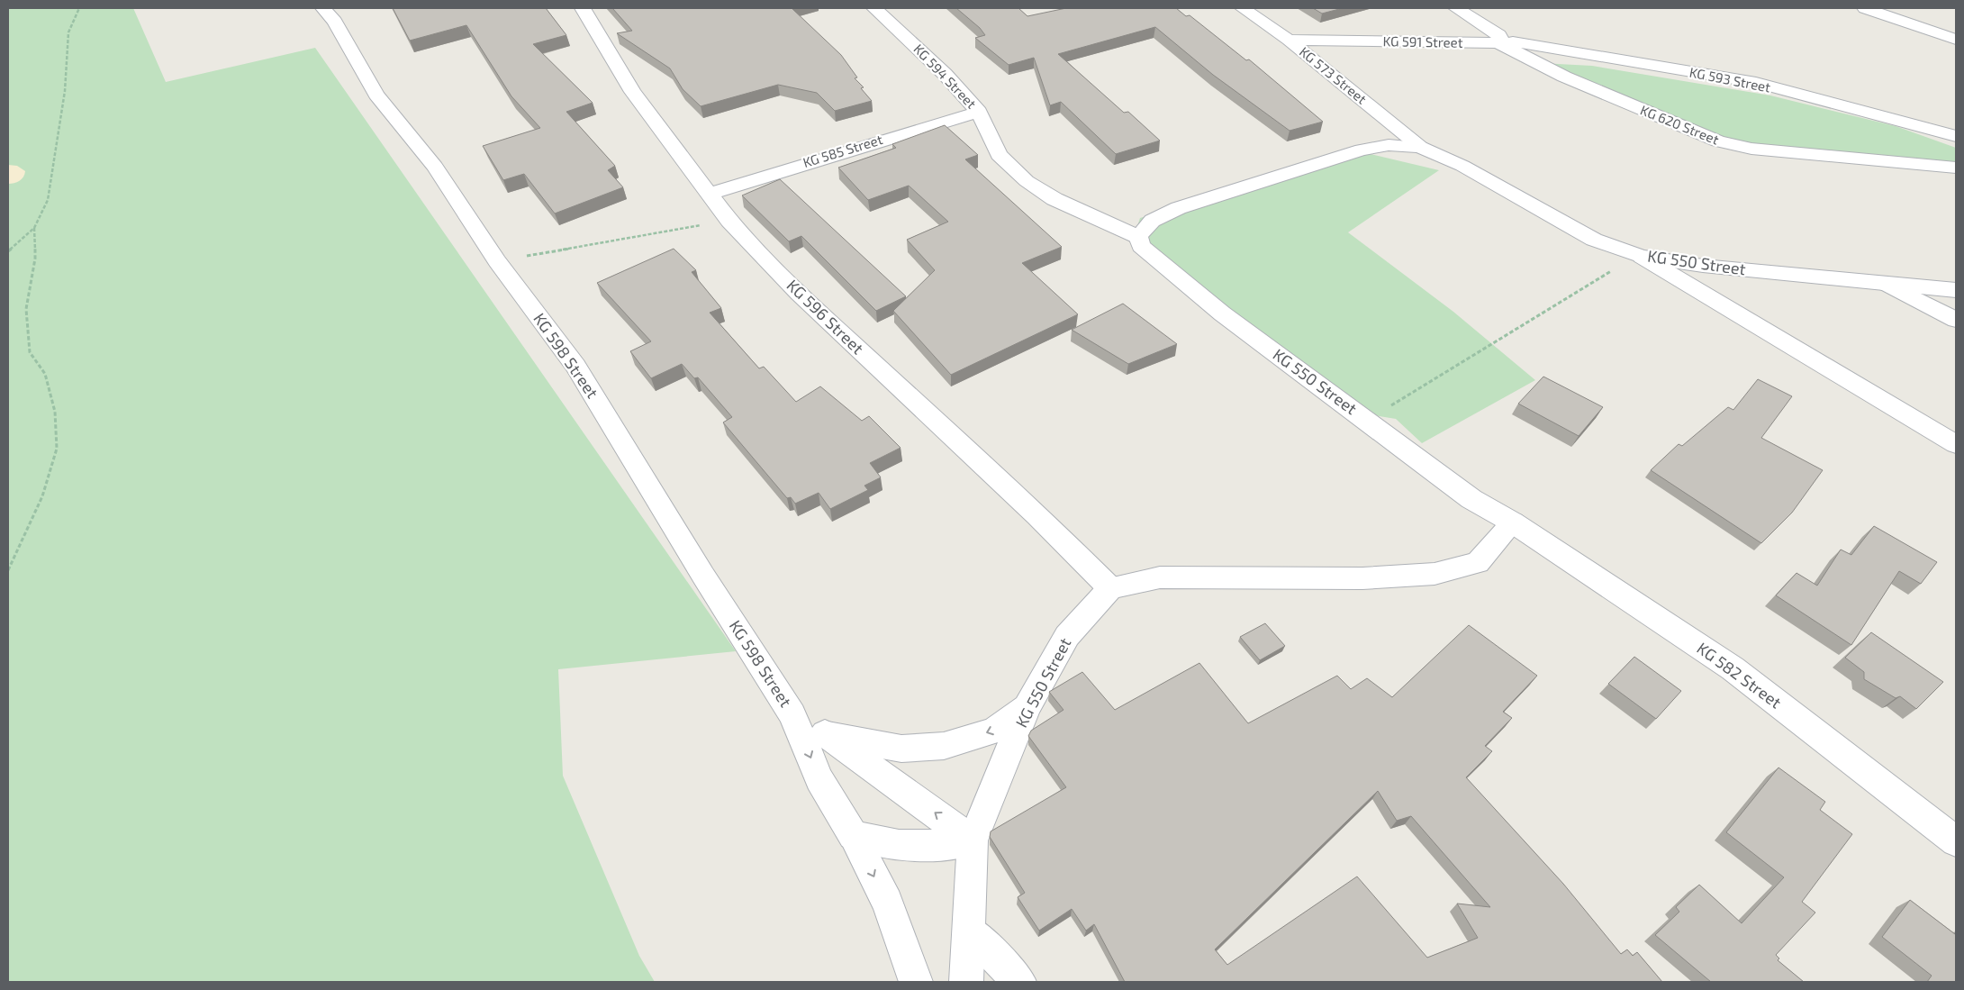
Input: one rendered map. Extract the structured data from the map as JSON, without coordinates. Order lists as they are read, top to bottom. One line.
{"streets":{"street":["KG 591 Street","KG 573 Street","KG 594 Street","KG 593 Street","KG 620 Street","KG 585 Street","KG 550 Street","KG 596 Street","KG 598 Street","KG 582 Street"]},"crossings":[["KG 591 Street","KG 573 Street"],["KG 591 Street","KG 593 Street"],["KG 591 Street","KG 620 Street"],["KG 573 Street","KG 550 Street"],["KG 594 Street","KG 585 Street"],["KG 594 Street","KG 550 Street"],["KG 593 Street","KG 620 Street"],["KG 585 Street","KG 596 Street"],["KG 550 Street","KG 596 Street"],["KG 550 Street","KG 598 Street"],["KG 550 Street","KG 582 Street"]]}
